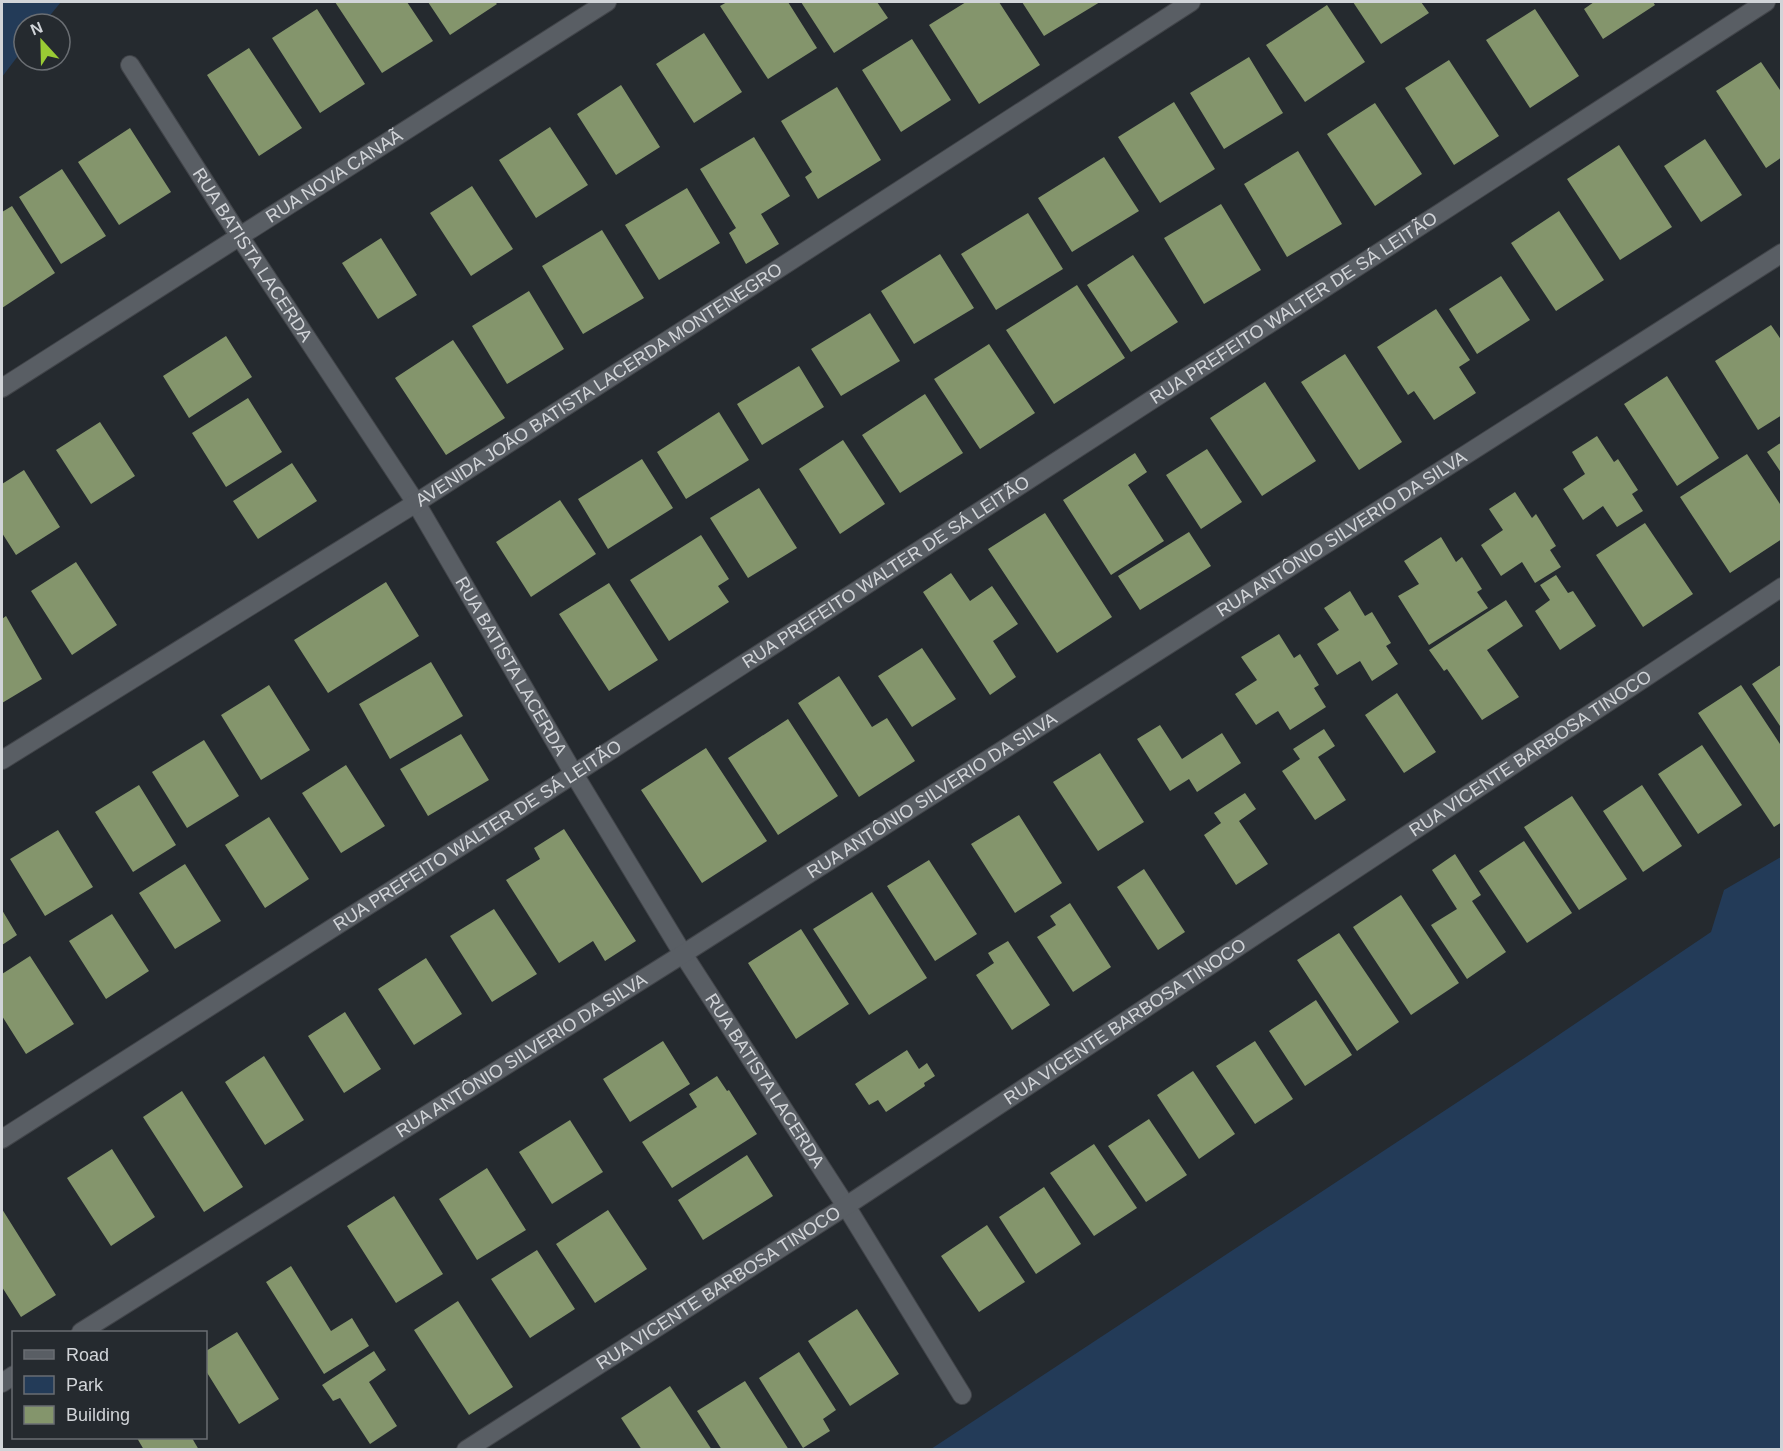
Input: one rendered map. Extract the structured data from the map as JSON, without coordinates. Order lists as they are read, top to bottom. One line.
{"streets":{"street":["RUA NOVA CANAÃ","RUA BATISTA LACERDA","RUA PREFEITO WALTER DE SÁ LEITÃO","AVENIDA JOÃO BATISTA LACERDA MONTENEGRO","RUA ANTÔNIO SILVERIO DA SILVA","RUA VICENTE BARBOSA TINOCO"]},"crossings":[["RUA NOVA CANAÃ","RUA BATISTA LACERDA"],["RUA BATISTA LACERDA","RUA PREFEITO WALTER DE SÁ LEITÃO"],["RUA BATISTA LACERDA","AVENIDA JOÃO BATISTA LACERDA MONTENEGRO"],["RUA BATISTA LACERDA","RUA ANTÔNIO SILVERIO DA SILVA"],["RUA BATISTA LACERDA","RUA VICENTE BARBOSA TINOCO"]],"legend":["Road","Park","Building"],"north":"top"}
